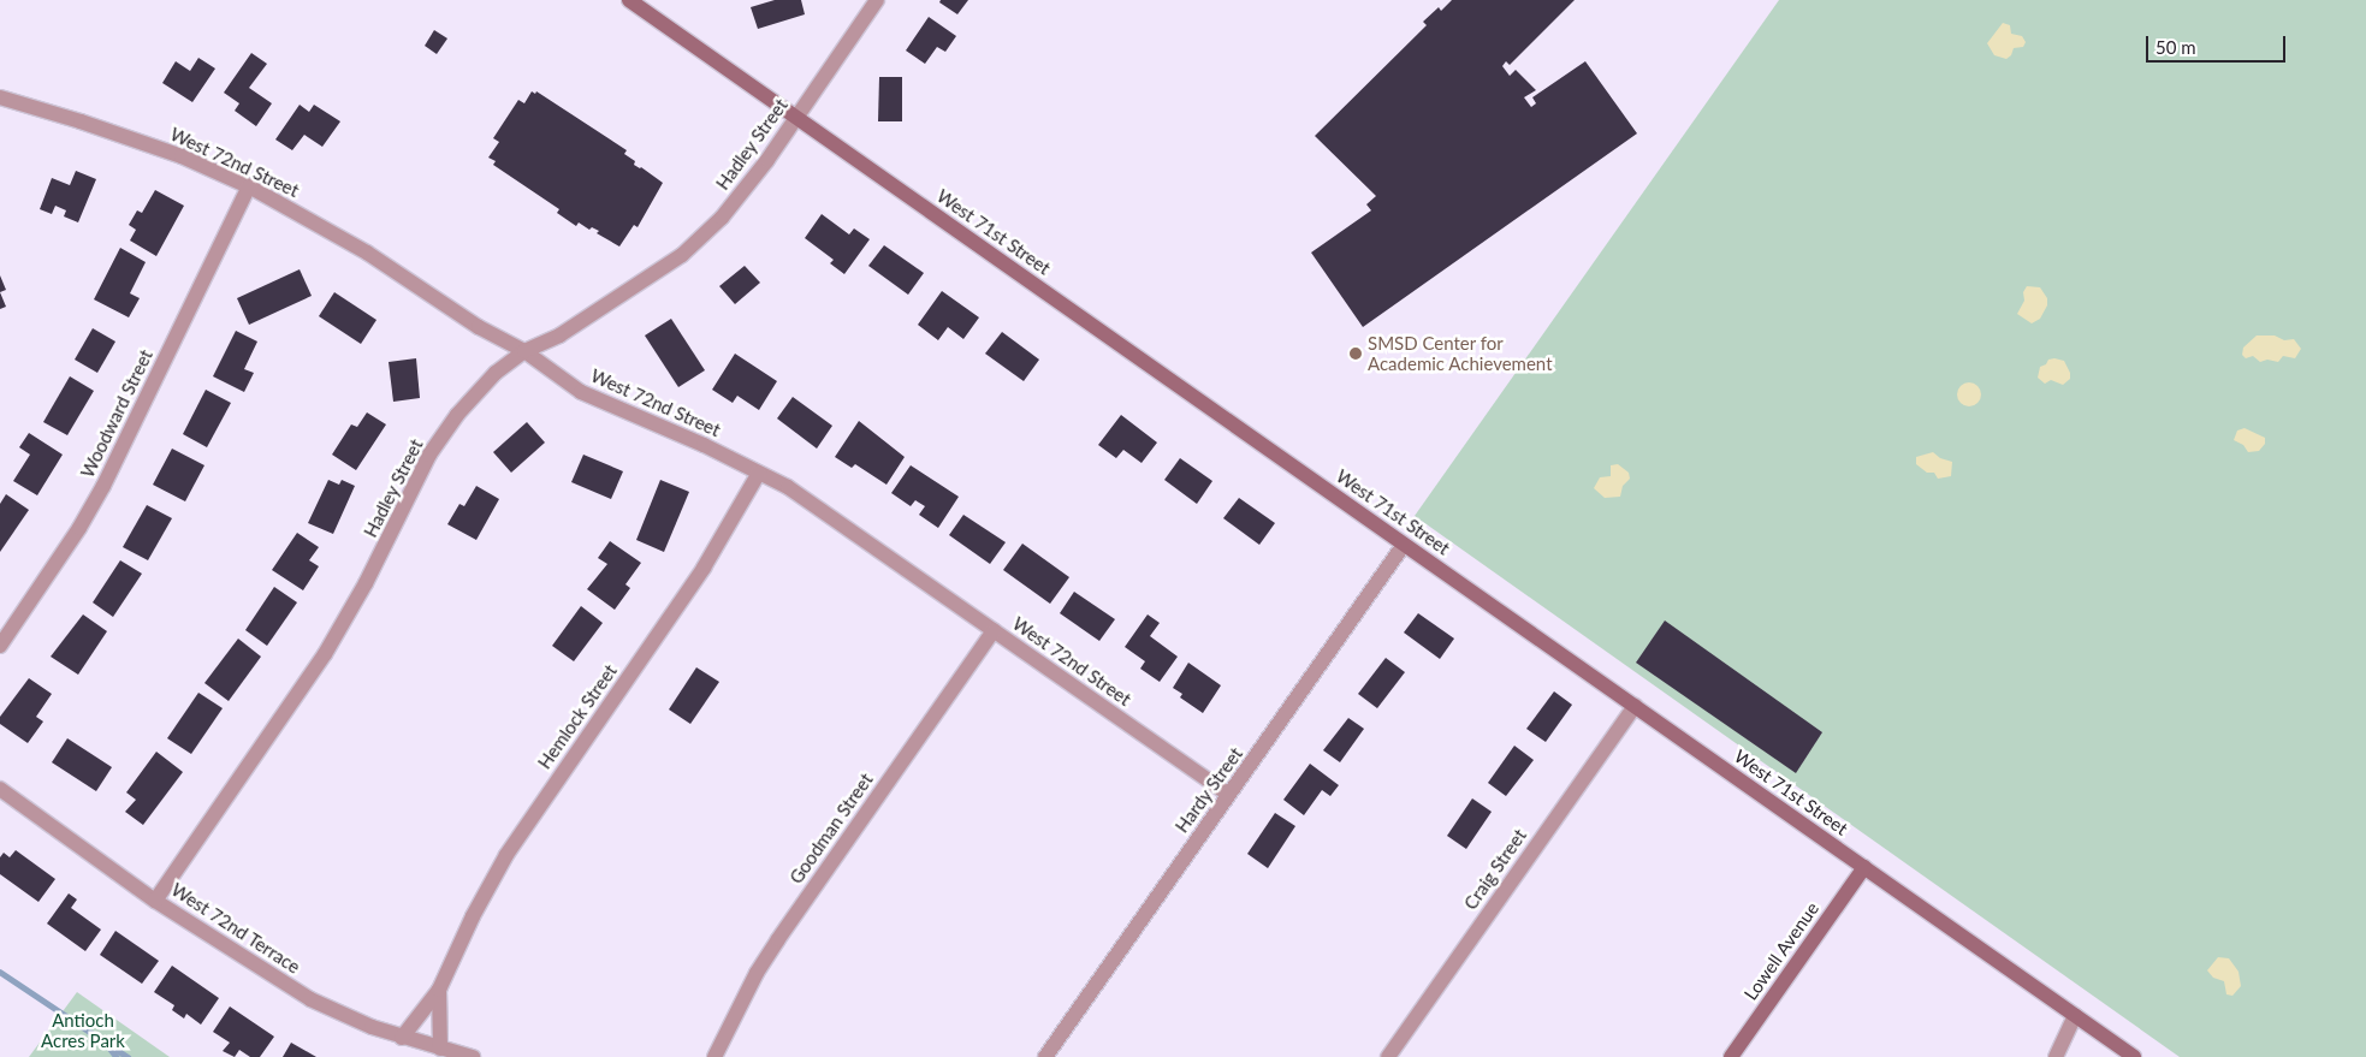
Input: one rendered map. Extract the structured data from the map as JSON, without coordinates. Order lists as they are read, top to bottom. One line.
{"streets":{"street":["Hadley Street","West 72nd Street","West 71st Street","Woodward Street","Hemlock Street","Hardy Street","Goodman Street","Craig Street","West 72nd Terrace","Lowell Avenue"]},"crossings":[["Hadley Street","West 72nd Street"],["Hadley Street","West 71st Street"],["Hadley Street","West 72nd Terrace"],["West 72nd Street","Woodward Street"],["West 72nd Street","Hemlock Street"],["West 72nd Street","Hardy Street"],["West 72nd Street","Goodman Street"],["West 71st Street","Hardy Street"],["West 71st Street","Craig Street"],["West 71st Street","Lowell Avenue"],["Hemlock Street","West 72nd Terrace"]],"parks":["Antioch Acres Park"],"places":["SMSD Center for Academic Achievement"],"scale_bar":"50 m"}
